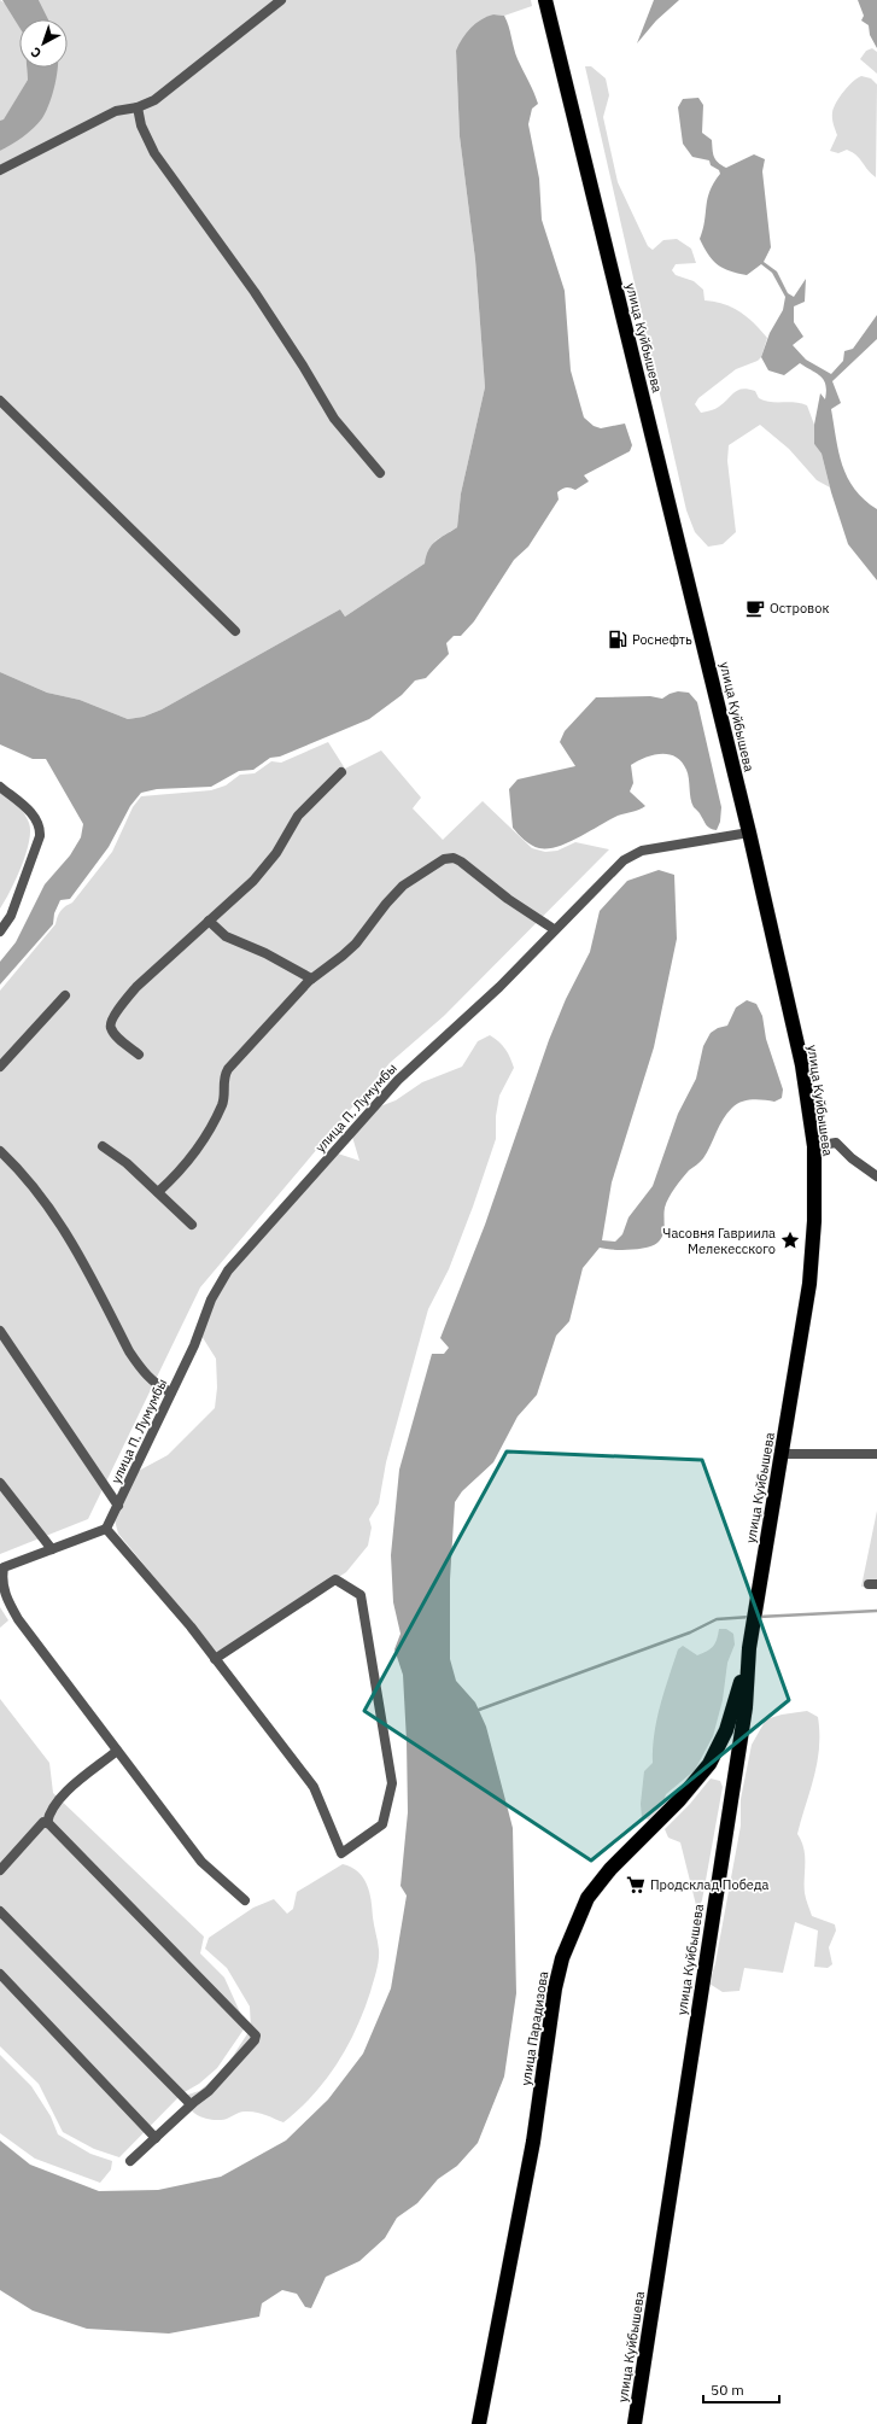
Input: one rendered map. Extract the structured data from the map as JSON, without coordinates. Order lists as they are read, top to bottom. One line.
{"streets":{"highway":["улица Куйбышева","улица Парадизова"],"street":["улица П. Лумумбы"]},"crossings":[["улица Куйбышева","улица П. Лумумбы"],["улица Куйбышева","улица Парадизова"]],"places":{"cafe":["Островок"],"fuel station":["Роснефть"],"place":["Часовня Гавриила Мелекесского"],"supermarket":["Продсклад Победа"]},"scale_bar":"50 m","north":"bottom left"}
